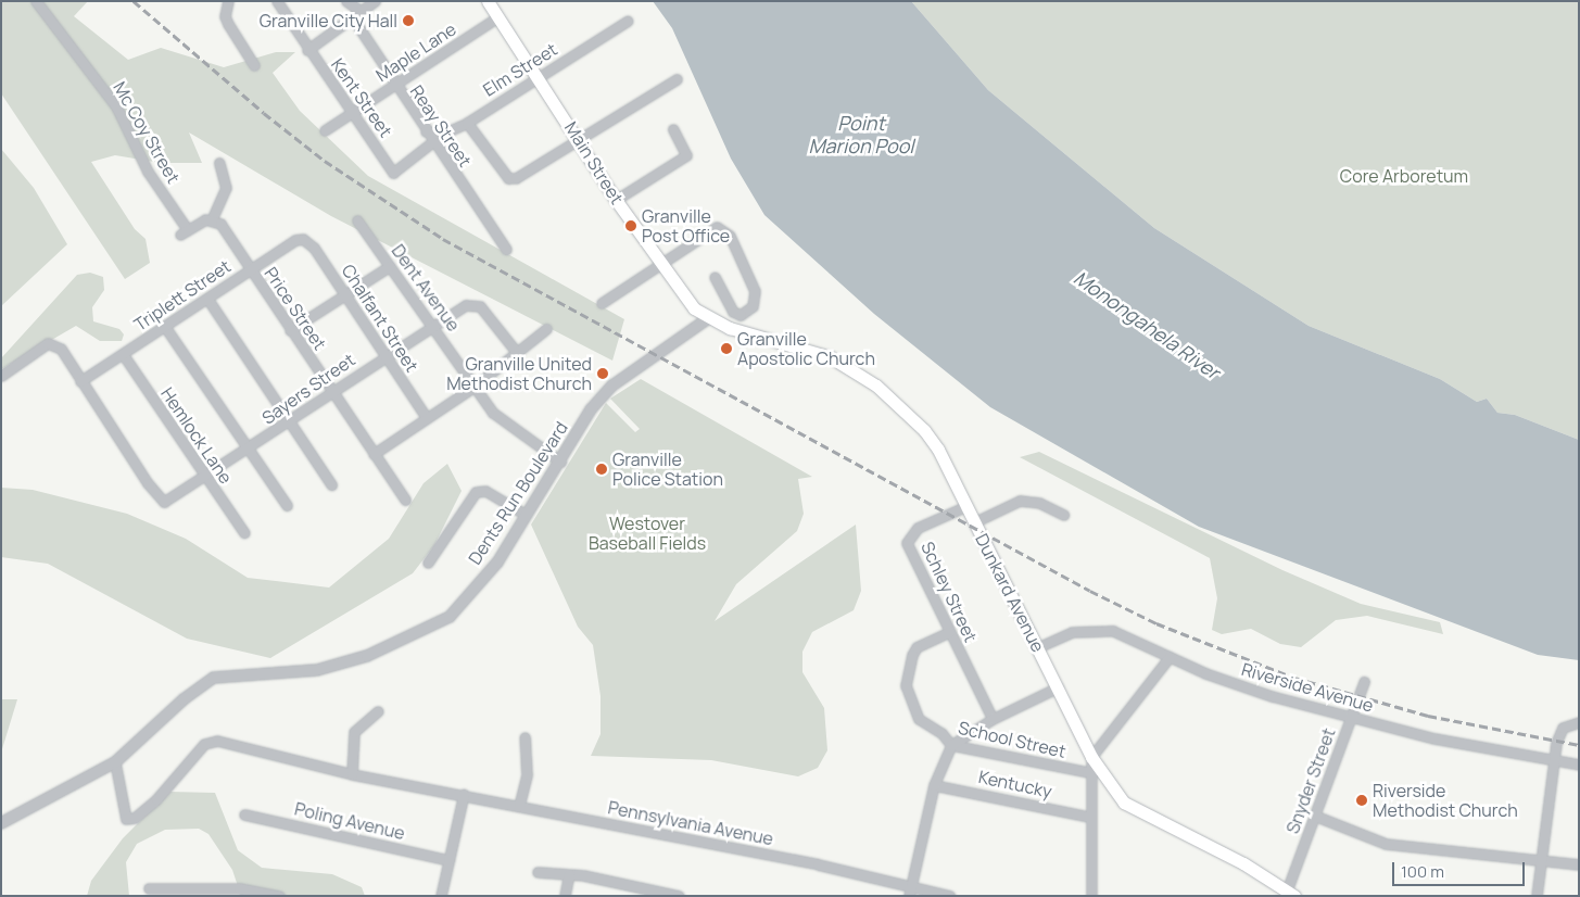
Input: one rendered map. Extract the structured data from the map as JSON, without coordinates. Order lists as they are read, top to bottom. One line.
{"streets":{"main road":["Main Street","Dunkard Avenue"],"street":["Maple Lane","Elm Street","Kent Street","Reay Street","Mc Coy Street","Dent Avenue","Triplett Street","Price Street","Chalfant Street","Sayers Street","Hemlock Lane","Dents Run Boulevard","Schley Street","Riverside Avenue","School Street","Snyder Street","Kentucky","Poling Avenue","Pennsylvania Avenue"]},"crossings":[["Maple Lane","Kent Street"],["Maple Lane","Reay Street"],["Maple Lane","Main Street"],["Elm Street","Main Street"],["Kent Street","Reay Street"],["Mc Coy Street","Price Street"],["Main Street","Dents Run Boulevard"],["Main Street","Dunkard Avenue"],["Dent Avenue","Sayers Street"],["Dent Avenue","Dents Run Boulevard"],["Triplett Street","Price Street"],["Triplett Street","Chalfant Street"],["Triplett Street","Sayers Street"],["Triplett Street","Hemlock Lane"],["Price Street","Sayers Street"],["Chalfant Street","Sayers Street"],["Sayers Street","Hemlock Lane"],["Dents Run Boulevard","Dunkard Avenue"],["Dents Run Boulevard","Pennsylvania Avenue"],["Schley Street","Dunkard Avenue"],["Schley Street","School Street"],["Dunkard Avenue","Riverside Avenue"],["Dunkard Avenue","Snyder Street"],["Riverside Avenue","Snyder Street"]],"water":["Point Marion Pool","Monongahela River"],"parks":["Core Arboretum","Westover Baseball Fields"],"places":["Granville City Hall","Granville Post Office","Granville Apostolic Church","Granville United Methodist Church","Granville Police Station","Riverside Methodist Church"],"scale_bar":"100 m"}
